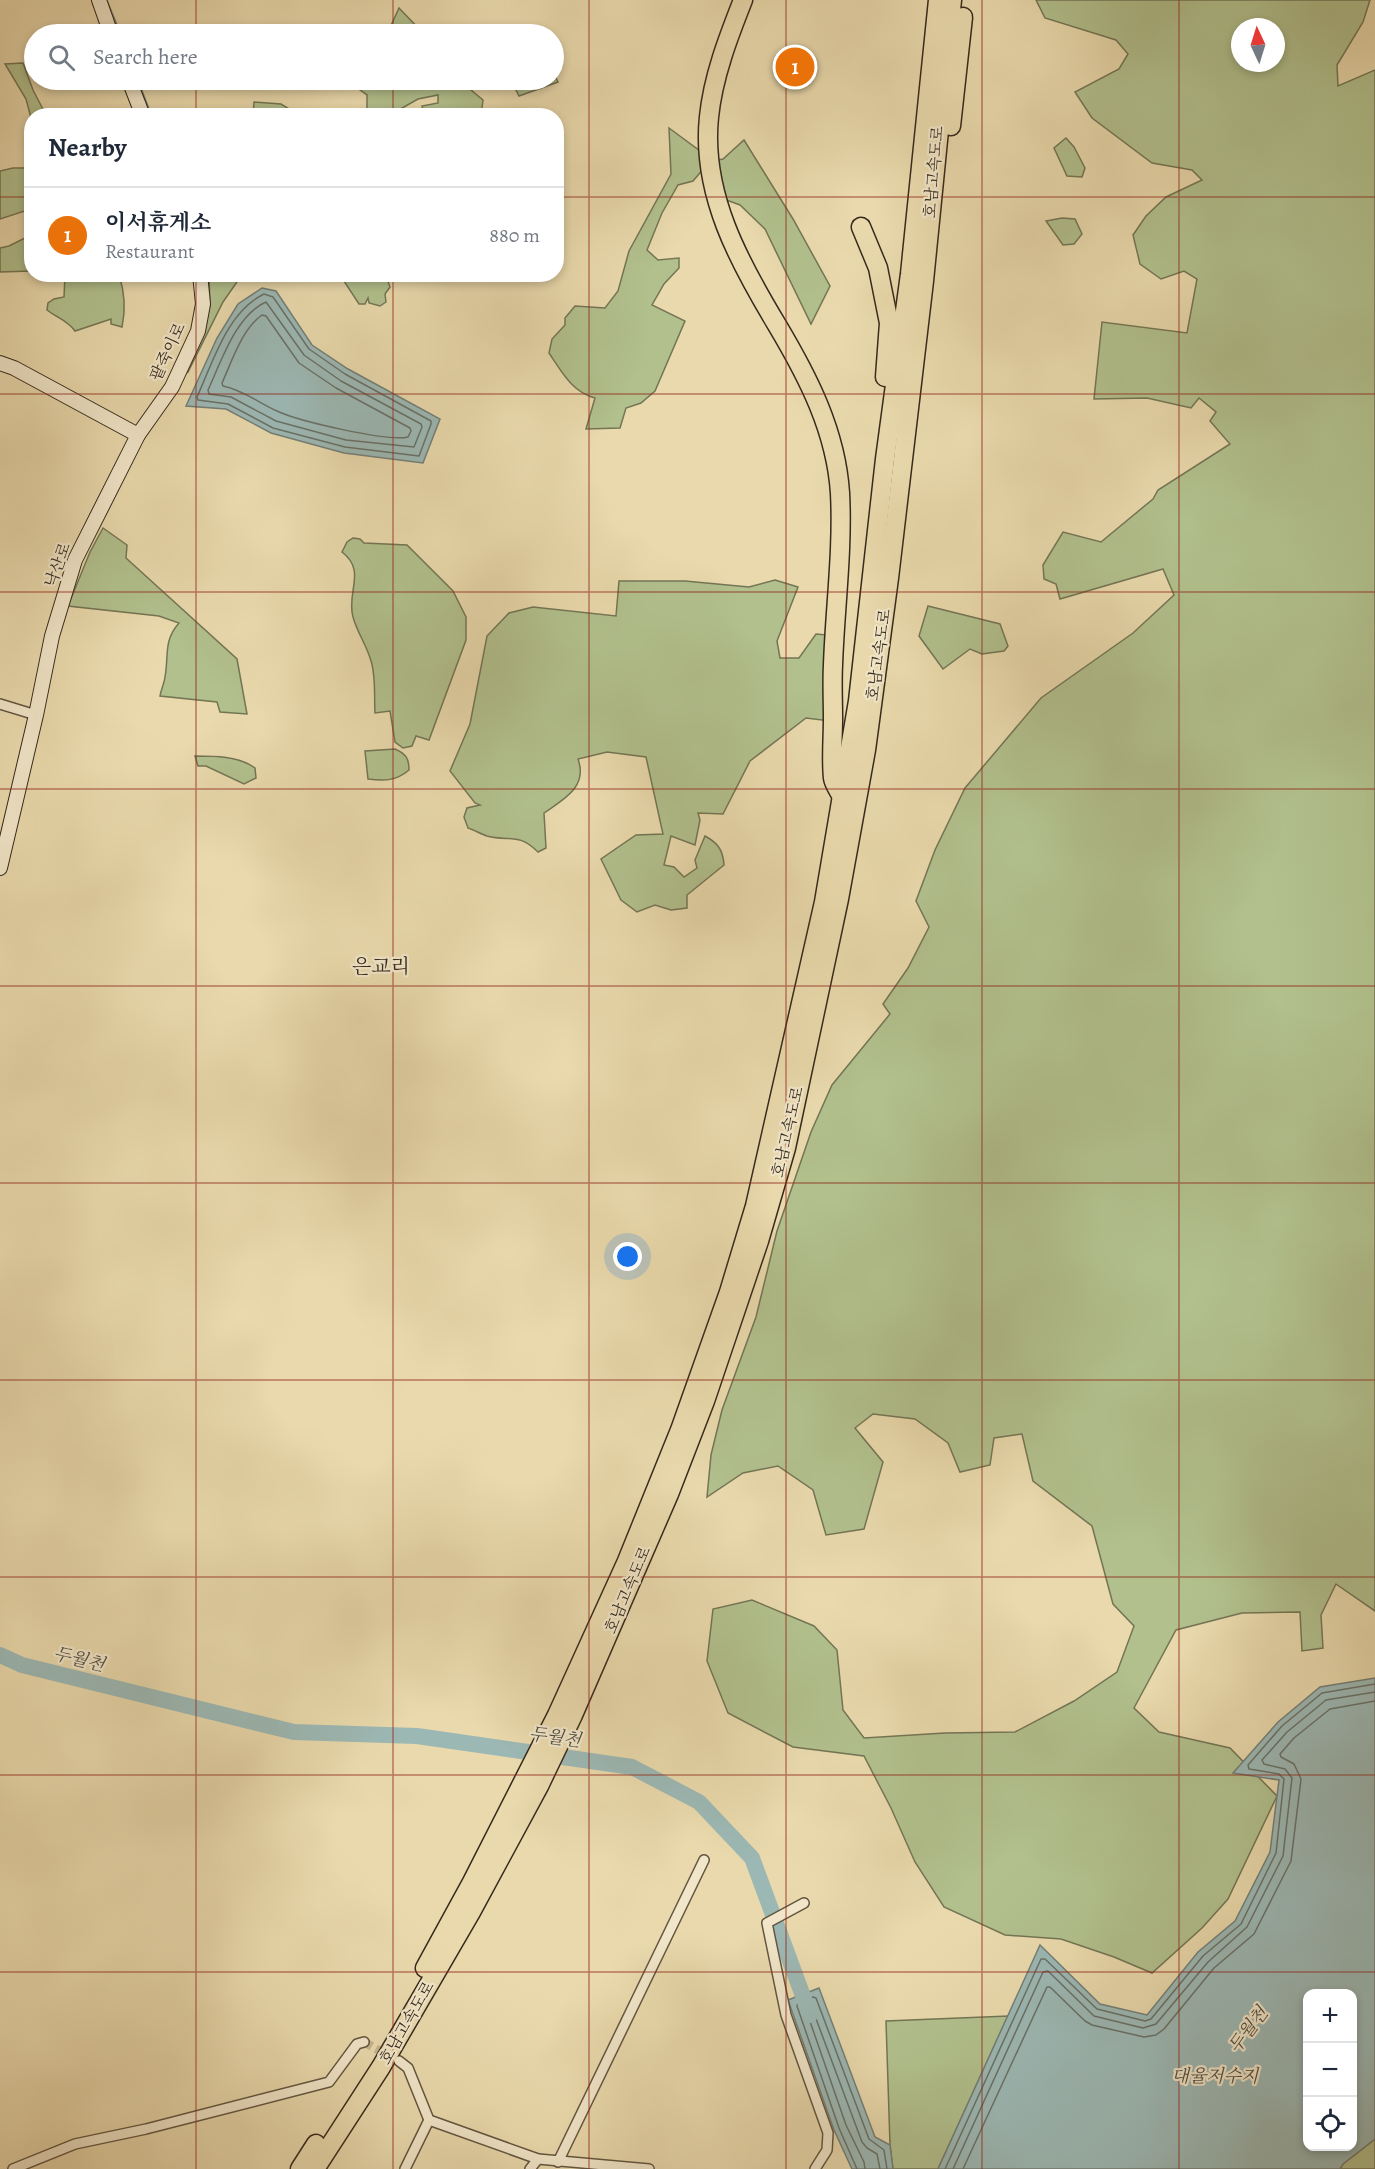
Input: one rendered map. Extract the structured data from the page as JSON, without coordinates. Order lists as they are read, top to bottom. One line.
{"streets":{"highway":["호남고속도로"],"street":["팥죽이로","낙산로"]},"crossings":[["팥죽이로","낙산로"]],"districts":["은교리"],"water":["두월천","대율저수지"],"north":"top","page":{"search":"Search here","pins":"1","heading":"Nearby","list":[{"mark":"1","name":"이서휴게소","note":"Restaurant","value":"880 m"}],"map_buttons":["+","−"]}}
